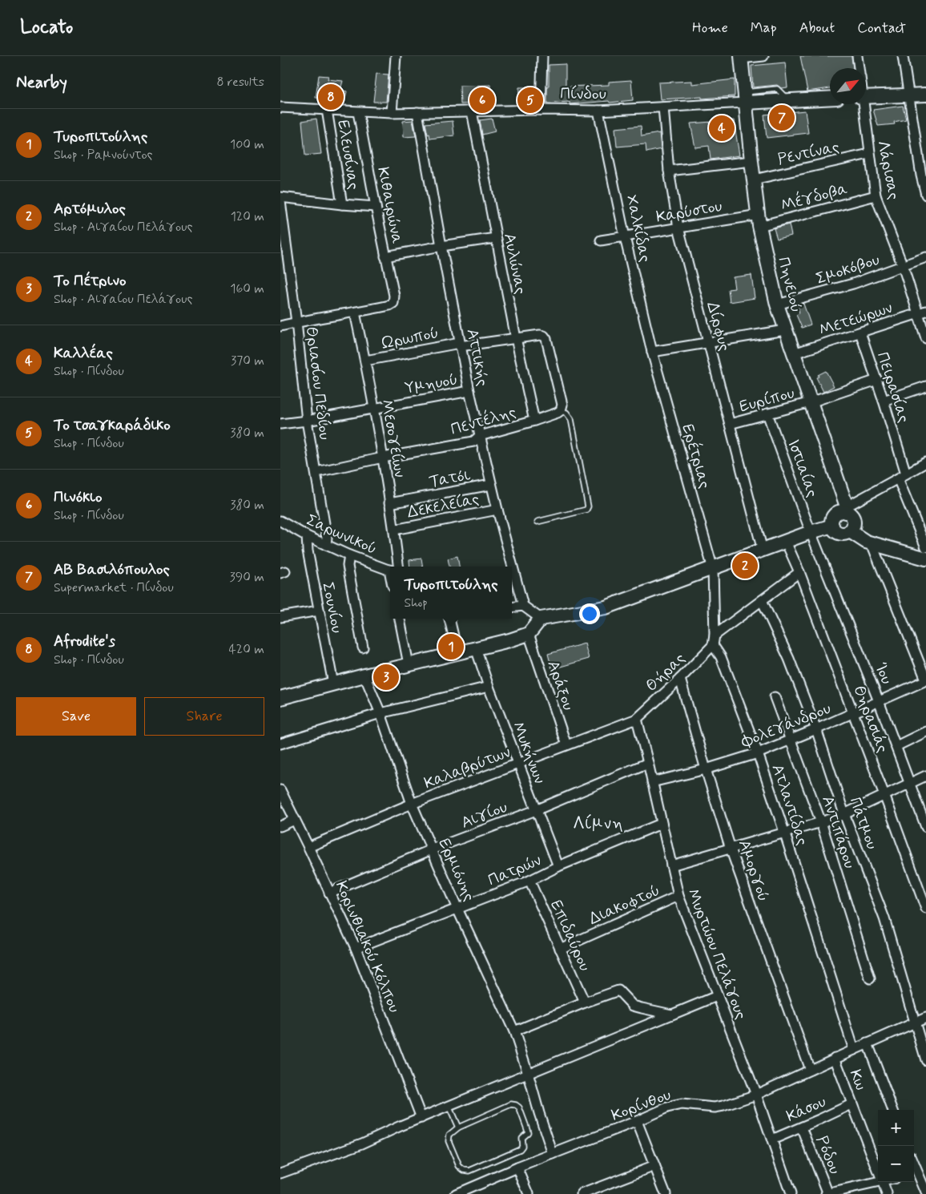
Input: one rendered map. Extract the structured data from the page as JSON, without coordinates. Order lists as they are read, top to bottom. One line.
{"streets":{"main road":["Πίνδου","Πηνειού"],"street":["Ρεντίνας","Ελευσίνας","Λάρισας","Μέγδοβα","Κιθαιρώνα","Καρύστου","Χαλκίδας","Αυλώνας","Σμοκόβου","Μετεώρων","Δίρφυς","Ωρωπού","Αττικής","Θριασίου Πεδίου","Υμηυού","Πειρασίας","Ευρίπου","Πεντέλης","Μεσογείων","Ερέτριας","Ιστιαίας","Τατόι","Δεκελείας","Σαρωνικού","Σουνίου","Θήρας","Ίου","Αράξου","Θηρασιάς","Φολεγάνδρου","Μυκήνων","Καλαβρύτων","Ατλαντίδας","Αιγίου","Πάτμου","Αντιπάρου","Ερμιόνης","Πατρών","Αμοργού","Διακοφτού","Επιδαύρου","Κορινθιακού Κόλπου","Μυρτώου Πελάγους","Κω","Κορίνθου","Κάσου","Ρόδου"]},"crossings":[["Πίνδου","Ελευσίνας"],["Πίνδου","Κιθαιρώνα"],["Πίνδου","Χαλκίδας"],["Πίνδου","Αυλώνας"],["Πίνδου","Πηνειού"],["Πίνδου","Δίρφυς"],["Πίνδου","Αττικής"],["Ρεντίνας","Λάρισας"],["Ρεντίνας","Πηνειού"],["Λάρισας","Μέγδοβα"],["Λάρισας","Σμοκόβου"],["Λάρισας","Μετεώρων"],["Μέγδοβα","Καρύστου"],["Μέγδοβα","Πηνειού"],["Κιθαιρώνα","Μεσογείων"],["Καρύστου","Χαλκίδας"],["Καρύστου","Πηνειού"],["Καρύστου","Δίρφυς"],["Χαλκίδας","Ερέτριας"],["Αυλώνας","Ωρωπού"],["Αυλώνας","Πεντέλης"],["Σμοκόβου","Πηνειού"],["Πηνειού","Μετεώρων"],["Πηνειού","Ευρίπου"],["Μετεώρων","Πειρασίας"],["Δίρφυς","Ευρίπου"],["Ωρωπού","Αττικής"],["Ωρωπού","Πεντέλης"],["Ωρωπού","Μεσογείων"],["Αττικής","Υμηυού"],["Αττικής","Πεντέλης"],["Αττικής","Τατόι"],["Αττικής","Δεκελείας"],["Θριασίου Πεδίου","Υμηυού"],["Θριασίου Πεδίου","Πεντέλης"],["Θριασίου Πεδίου","Σαρωνικού"],["Υμηυού","Μεσογείων"],["Πειρασίας","Ευρίπου"],["Ευρίπου","Ιστιαίας"],["Πεντέλης","Μεσογείων"],["Μεσογείων","Τατόι"],["Μεσογείων","Δεκελείας"],["Ερέτριας","Ατλαντίδας"],["Ιστιαίας","Ίου"],["Σαρωνικού","Σουνίου"],["Θήρας","Θηρασιάς"],["Θήρας","Καλαβρύτων"],["Θήρας","Ατλαντίδας"],["Θήρας","Πάτμου"],["Θήρας","Αμοργού"],["Θήρας","Μυρτώου Πελάγους"],["Ίου","Φολεγάνδρου"],["Αράξου","Καλαβρύτων"],["Θηρασιάς","Φολεγάνδρου"],["Φολεγάνδρου","Ατλαντίδας"],["Φολεγάνδρου","Πάτμου"],["Φολεγάνδρου","Αντιπάρου"],["Φολεγάνδρου","Αμοργού"],["Φολεγάνδρου","Μυρτώου Πελάγους"],["Μυκήνων","Καλαβρύτων"],["Μυκήνων","Αιγίου"],["Μυκήνων","Πατρών"],["Καλαβρύτων","Ερμιόνης"],["Καλαβρύτων","Κορινθιακού Κόλπου"],["Καλαβρύτων","Μυρτώου Πελάγους"],["Ατλαντίδας","Κορίνθου"],["Αιγίου","Ερμιόνης"],["Αιγίου","Κορινθιακού Κόλπου"],["Αιγίου","Μυρτώου Πελάγους"],["Πάτμου","Κορίνθου"],["Ερμιόνης","Πατρών"],["Ερμιόνης","Κορίνθου"],["Πατρών","Επιδαύρου"],["Πατρών","Κορινθιακού Κόλπου"],["Πατρών","Μυρτώου Πελάγους"],["Αμοργού","Κορίνθου"],["Διακοφτού","Επιδαύρου"],["Διακοφτού","Μυρτώου Πελάγους"],["Μυρτώου Πελάγους","Κορίνθου"],["Μυρτώου Πελάγους","Κάσου"],["Κω","Κορίνθου"],["Κω","Κάσου"],["Κάσου","Ρόδου"]],"districts":["Λίμνη"],"north":"top right","page":{"header":"Locato","nav":["Home","Map","About","Contact"],"heading":["Nearby","8 results"],"pins":["8","5","6","7","4","2","1","3"],"list":[{"mark":"1","name":"Τυροπιτούλης","note":"Shop · Ραμνούντος","value":"100 m"},{"mark":"2","name":"Αρτόμυλος","note":"Shop · Αιγαίου Πελάγους","value":"120 m"},{"mark":"3","name":"Το Πέτρινο","note":"Shop · Αιγαίου Πελάγους","value":"160 m"},{"mark":"4","name":"Καλλέας","note":"Shop · Πίνδου","value":"370 m"},{"mark":"5","name":"Το τσαγκαράδικο","note":"Shop · Πίνδου","value":"380 m"},{"mark":"6","name":"Πινόκιο","note":"Shop · Πίνδου","value":"380 m"},{"mark":"7","name":"ΑΒ Βασιλόπουλος","note":"Supermarket · Πίνδου","value":"390 m"},{"mark":"8","name":"Afrodite's","note":"Shop · Πίνδου","value":"420 m"}],"popup":["Τυροπιτούλης","Shop"],"buttons":["Save","Share"],"map_buttons":["+","−"]}}
